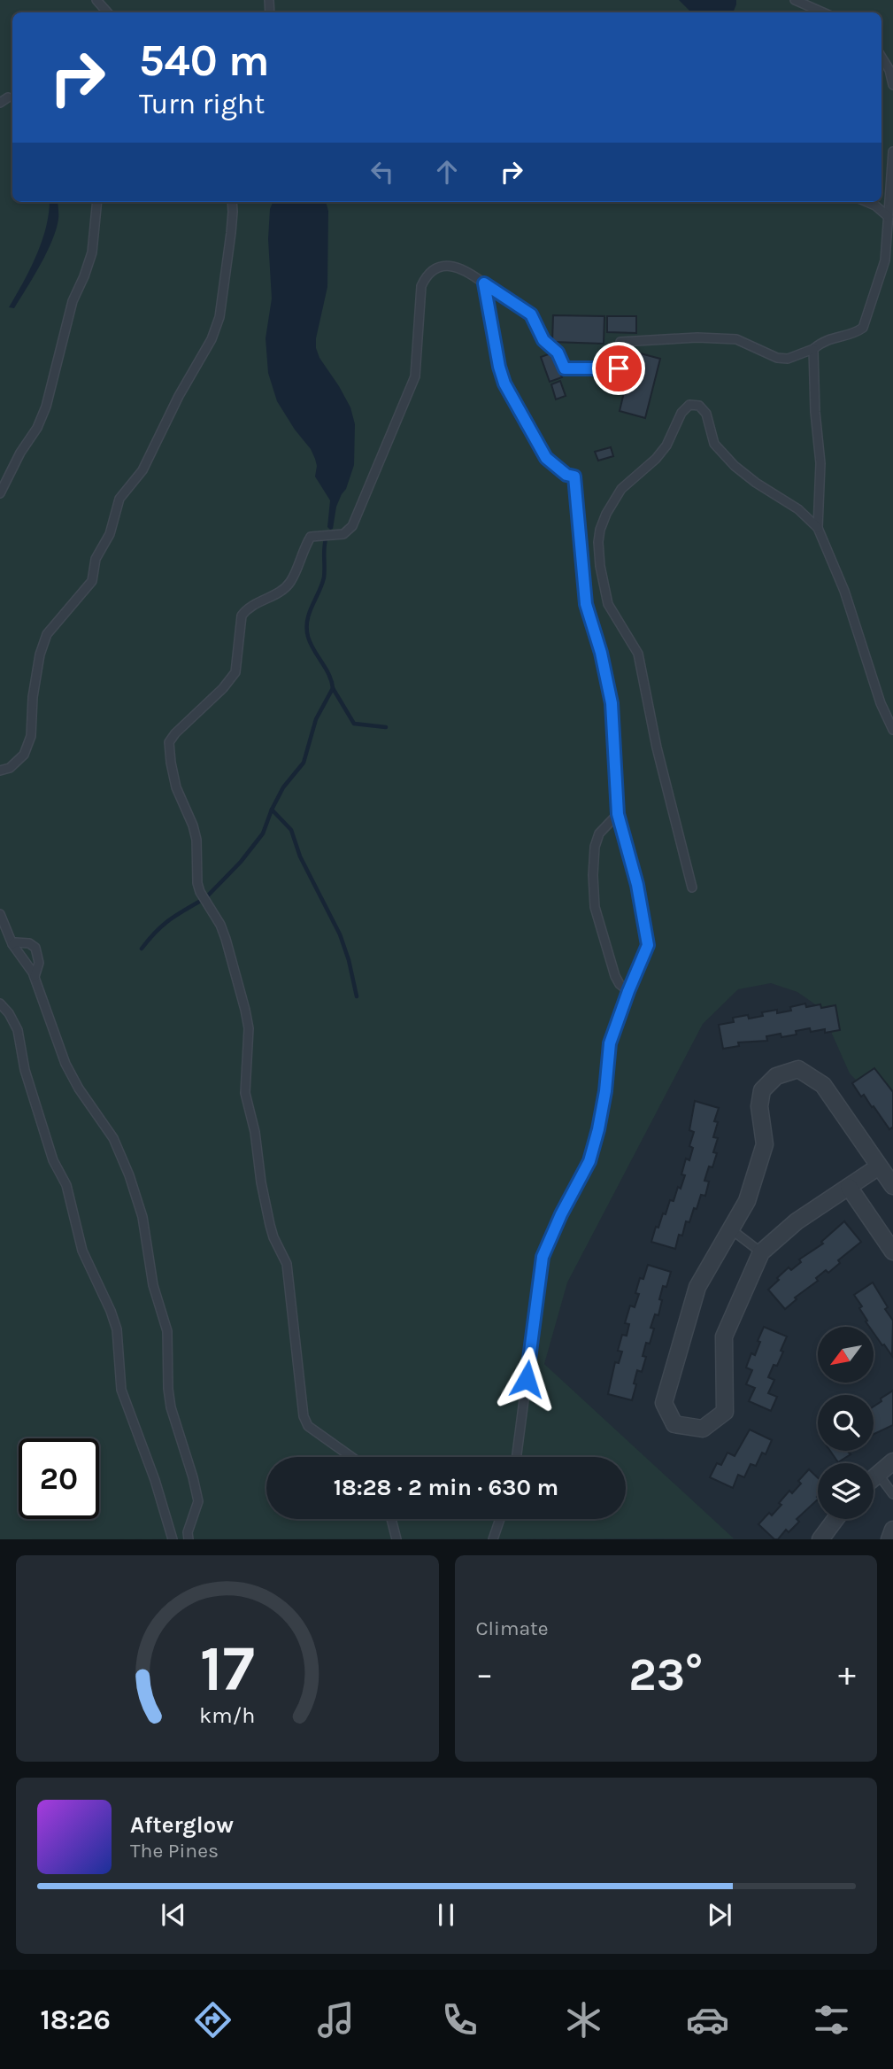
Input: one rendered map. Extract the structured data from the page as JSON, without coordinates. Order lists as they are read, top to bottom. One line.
{"north":"bottom left","page":{"turn":["540 m","Turn right"],"limit":"20","trip":"18:28 · 2 min · 630 m","tile":"Climate","heat":["−","23°","+"],"song":["Afterglow","The Pines"],"tabs":"18:26","gauge":["17","km/h"]}}
